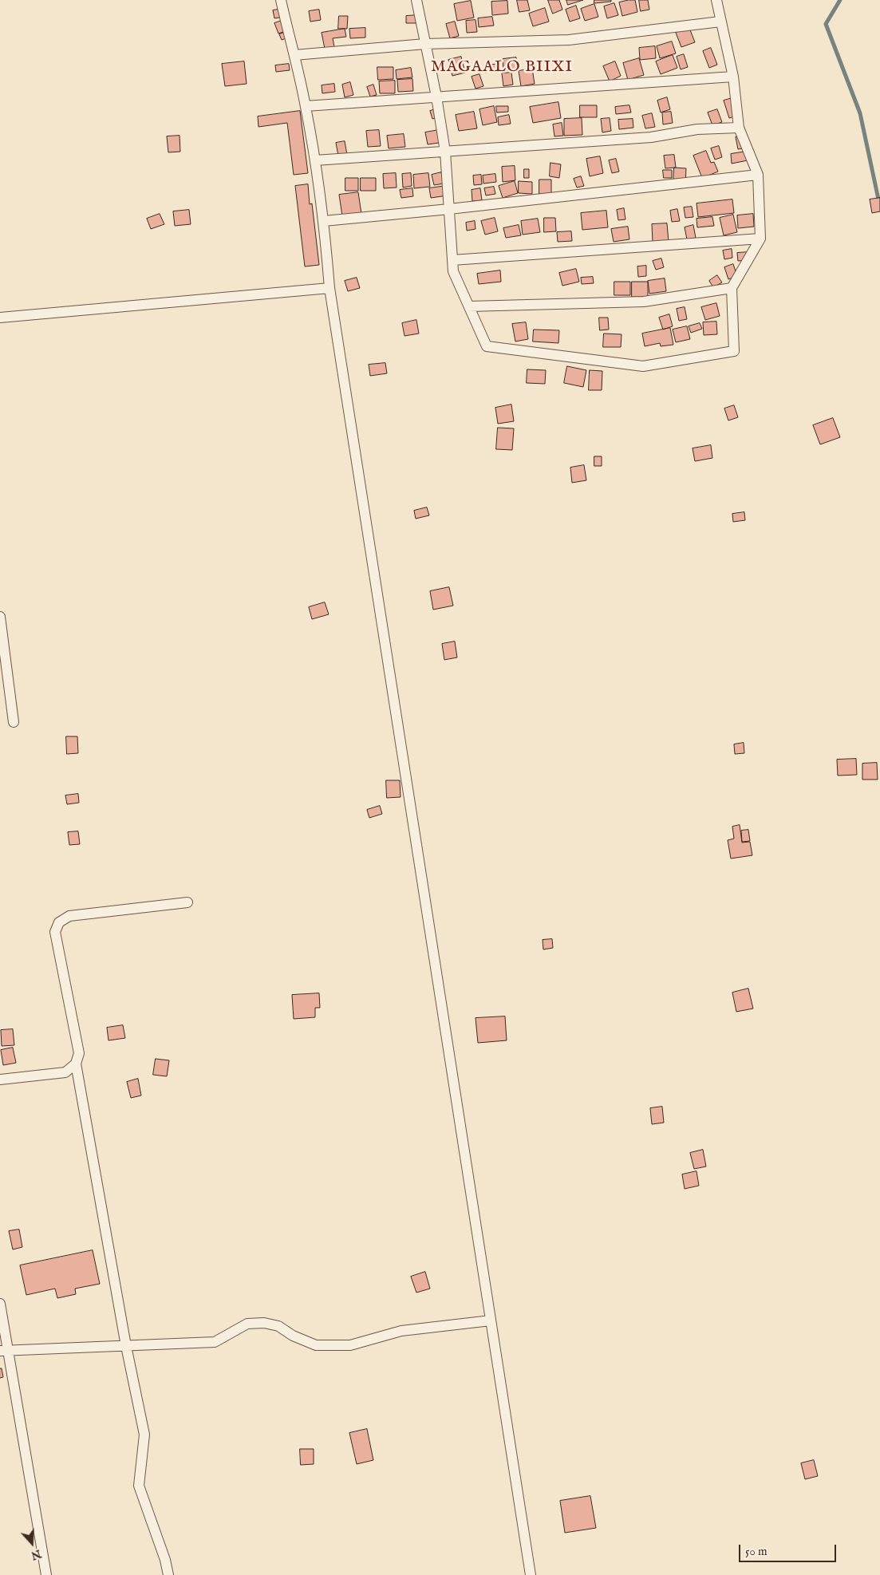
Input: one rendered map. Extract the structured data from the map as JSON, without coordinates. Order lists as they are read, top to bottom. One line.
{"districts":["MAGAALO BIIXI"],"scale_bar":"50 m","north":"bottom"}
